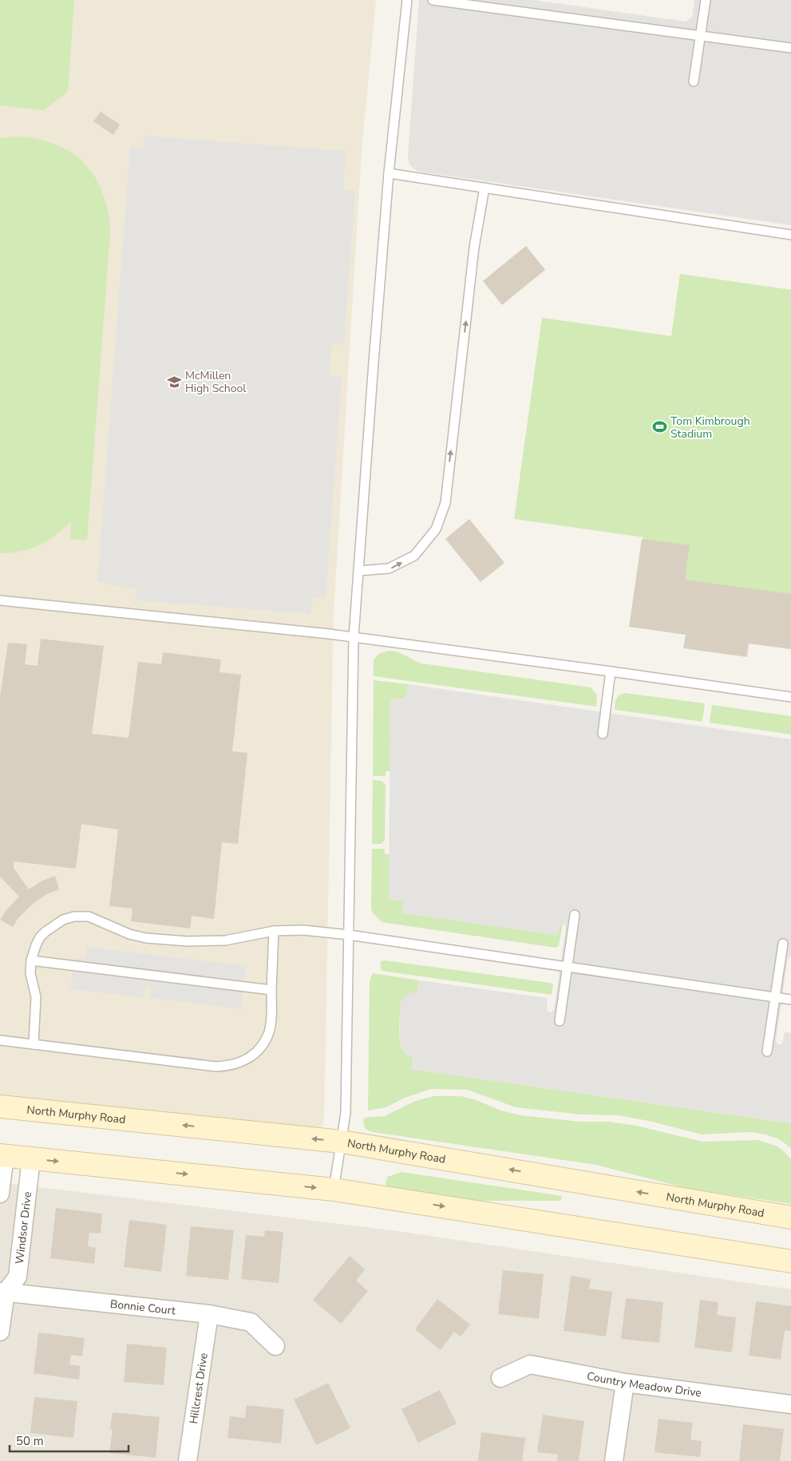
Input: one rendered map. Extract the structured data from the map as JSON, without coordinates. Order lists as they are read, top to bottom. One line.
{"streets":{"main road":["North Murphy Road"],"street":["Windsor Drive","Bonnie Court","Country Meadow Drive","Hillcrest Drive"]},"crossings":[["Windsor Drive","Bonnie Court"],["Bonnie Court","Hillcrest Drive"]],"places":{"school or university":["McMillen High School"],"sports":["Tom Kimbrough Stadium"]},"scale_bar":"50 m"}
